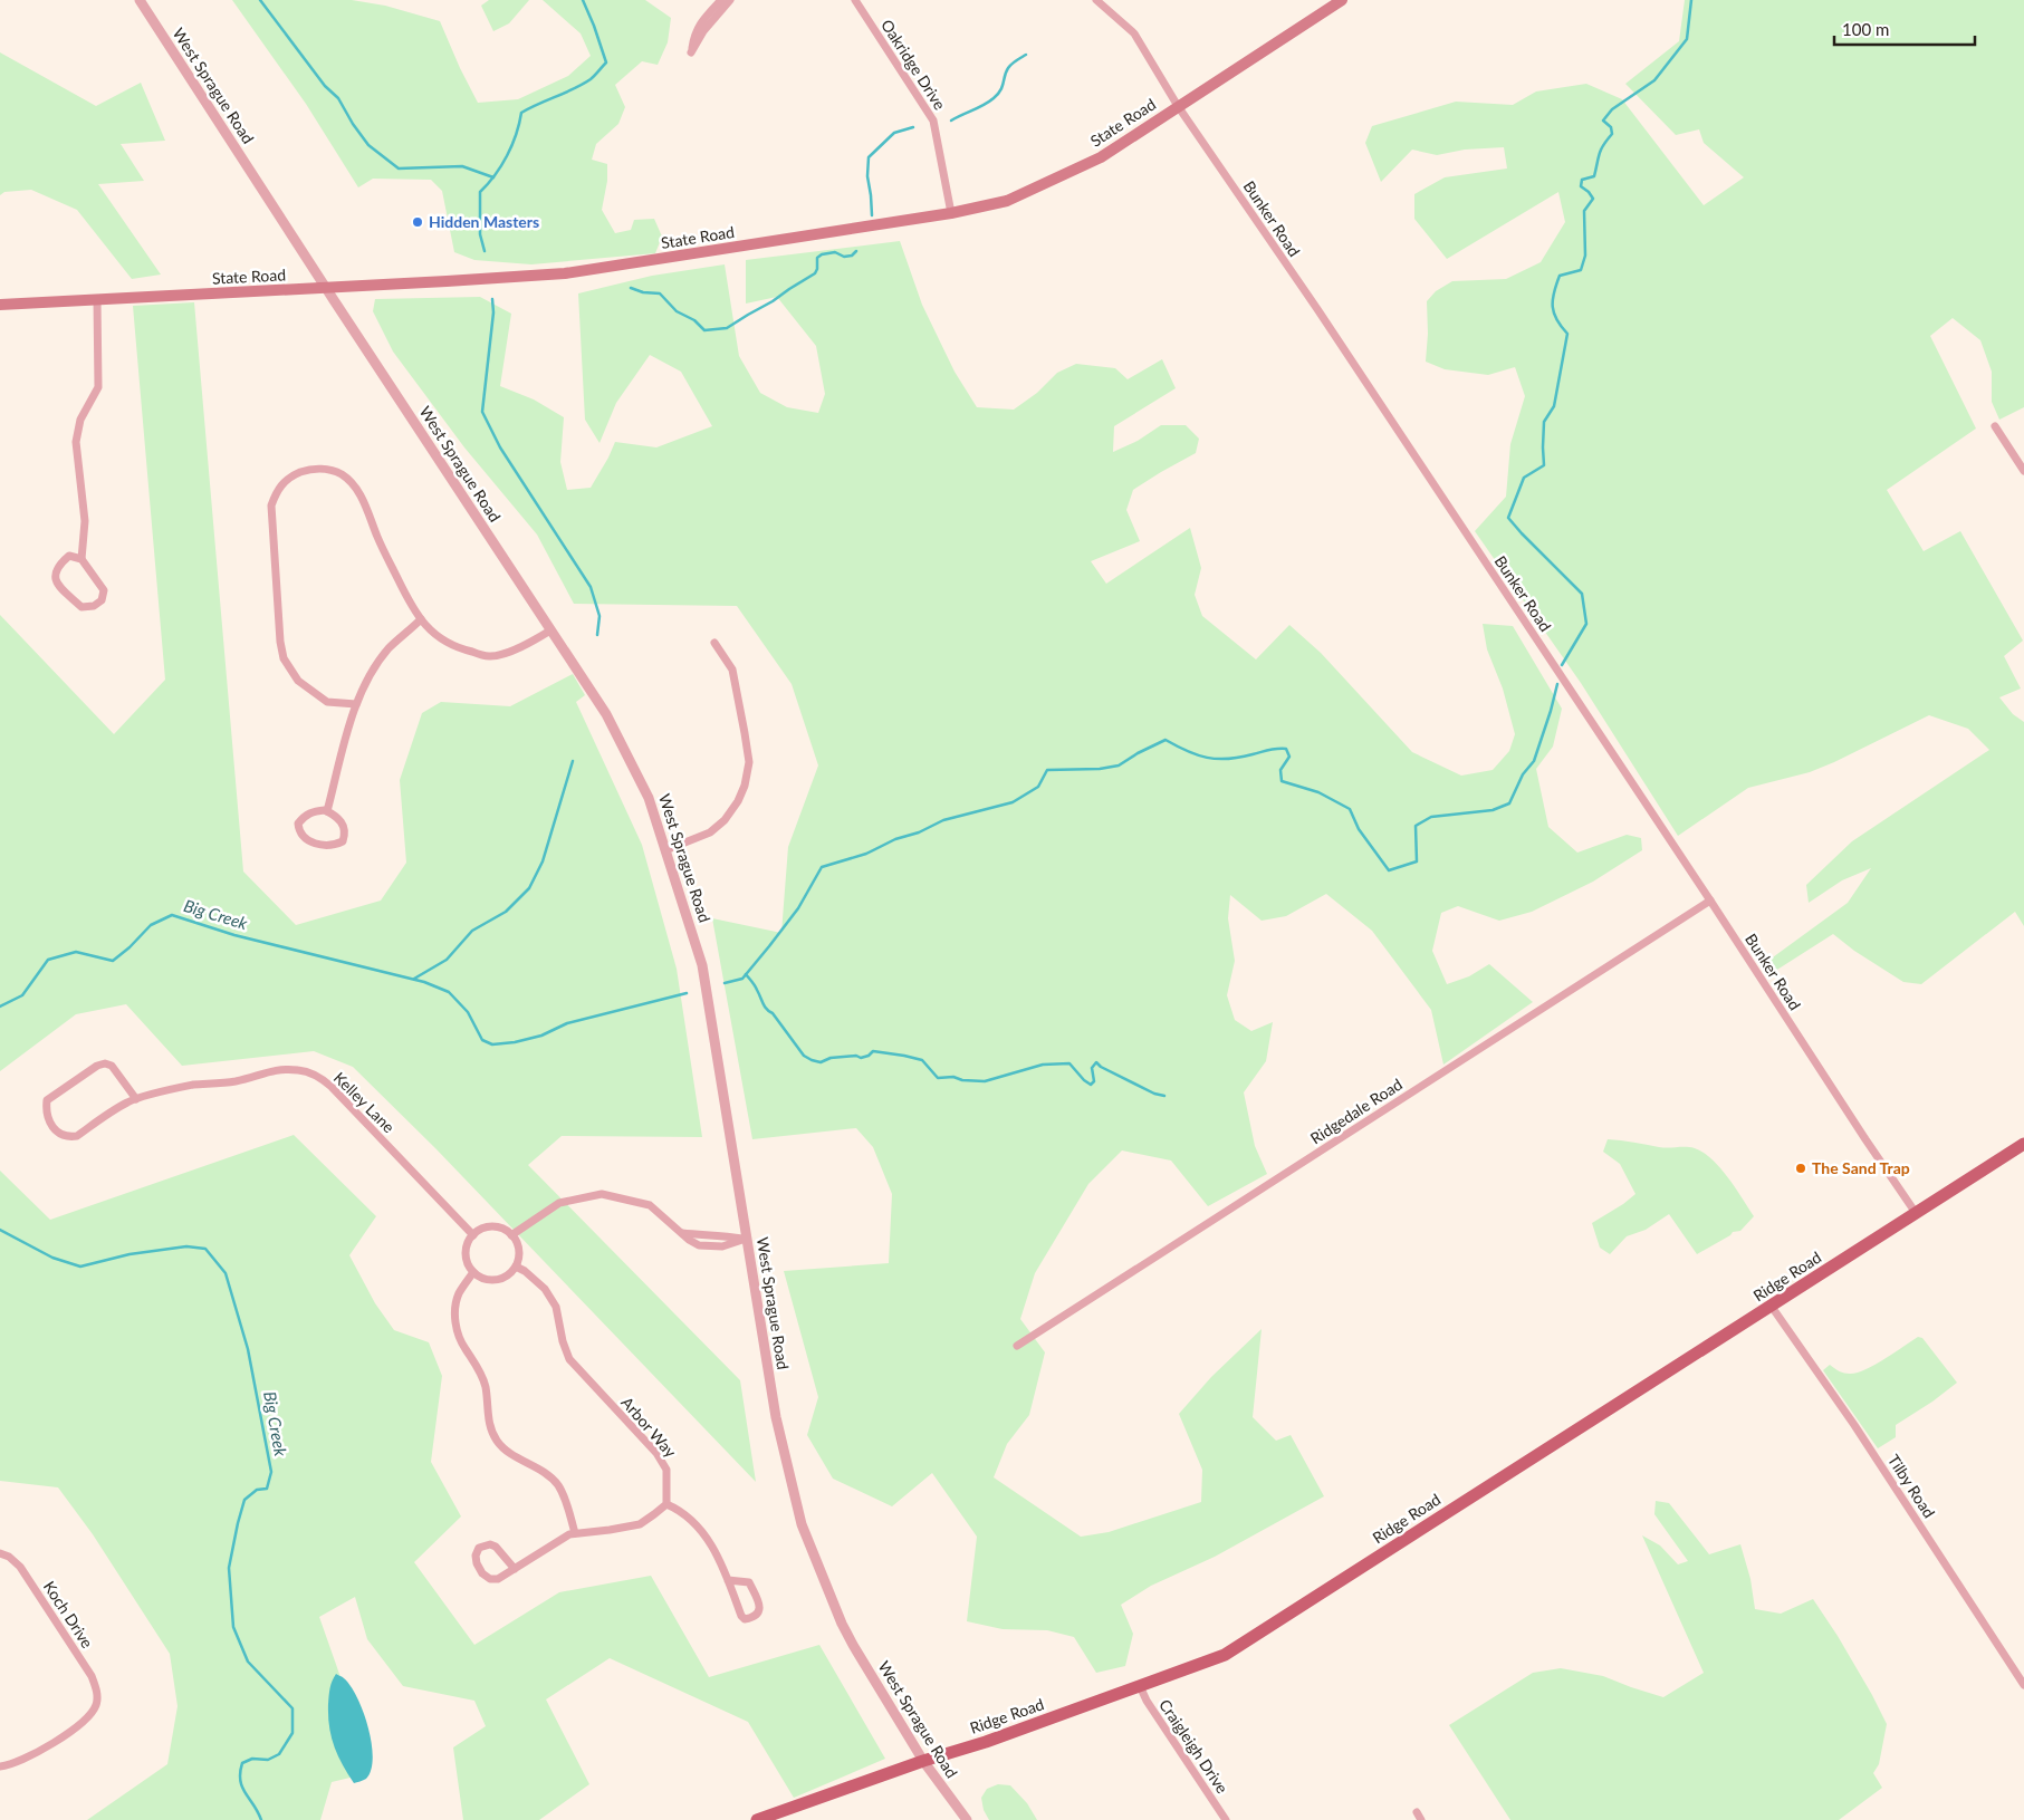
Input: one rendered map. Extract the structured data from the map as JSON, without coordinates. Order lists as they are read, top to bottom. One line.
{"streets":{"main road":["State Road","Ridge Road"],"street":["Oakridge Drive","West Sprague Road","Bunker Road","Kelley Lane","Ridgedale Road","Arbor Way","Tilby Road","Koch Drive","Craigleigh Drive"]},"crossings":[["Oakridge Drive","State Road"],["West Sprague Road","State Road"],["West Sprague Road","Ridge Road"],["State Road","Bunker Road"],["Bunker Road","Ridgedale Road"],["Bunker Road","Ridge Road"],["Kelley Lane","Arbor Way"],["Ridge Road","Tilby Road"],["Ridge Road","Craigleigh Drive"]],"water":["Big Creek"],"places":["Hidden Masters","The Sand Trap"],"scale_bar":"100 m"}
